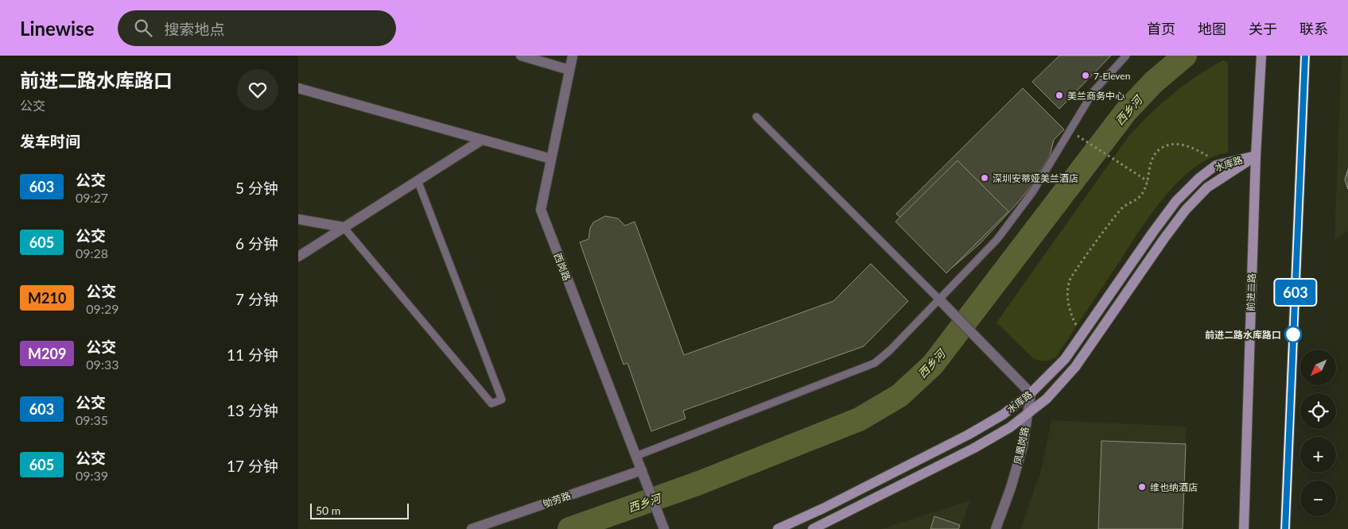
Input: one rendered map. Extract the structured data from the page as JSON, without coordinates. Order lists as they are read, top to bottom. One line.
{"streets":{"main road":["水库路","前进二路"],"street":["西岗路","凤凰岗路","劬劳路"]},"crossings":[["水库路","前进二路"],["水库路","凤凰岗路"],["西岗路","劬劳路"]],"water":["西乡河"],"places":["7-Eleven","美兰商务中心","深圳安蒂娅美兰酒店","前进二路水库路口","维也纳酒店"],"lines":["bus line 603"],"scale_bar":"50 m","north":"bottom left","page":{"header":"Linewise","search":"搜索地点","nav":["首页","地图","关于","联系"],"heading":[["前进二路水库路口","公交"],"发车时间"],"on_map":"603","list":[{"mark":"603","name":"公交","note":"09:27","value":"5 分钟"},{"mark":"605","name":"公交","note":"09:28","value":"6 分钟"},{"mark":"M210","name":"公交","note":"09:29","value":"7 分钟"},{"mark":"M209","name":"公交","note":"09:33","value":"11 分钟"},{"mark":"603","name":"公交","note":"09:35","value":"13 分钟"},{"mark":"605","name":"公交","note":"09:39","value":"17 分钟"}],"map_buttons":["+","−"],"scale":"50 m"}}
